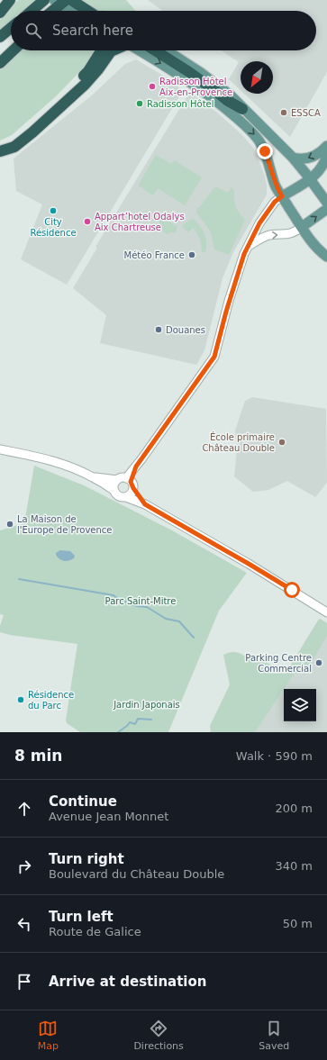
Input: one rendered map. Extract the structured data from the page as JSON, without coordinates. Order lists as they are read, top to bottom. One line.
{"parks":["Parc Saint-Mitre","Jardin Japonais"],"places":["Radisson Hôtel Aix-en-Provence","Radisson Hôtel","ESSCA","City Résidence","Appart’hotel Odalys Aix Chartreuse","Météo France","Douanes","École primaire Château Double","La Maison de l'Europe de Provence","Parking Centre Commercial","Résidence du Parc"],"north":"bottom left","page":{"search":"Search here","heading":["8 min","Walk · 590 m"],"list":[["Continue","Avenue Jean Monnet","200 m"],["Turn right","Boulevard du Château Double","340 m"],["Turn left","Route de Galice","50 m"],"Arrive at destination"],"nav":["Map","Directions","Saved"]}}
